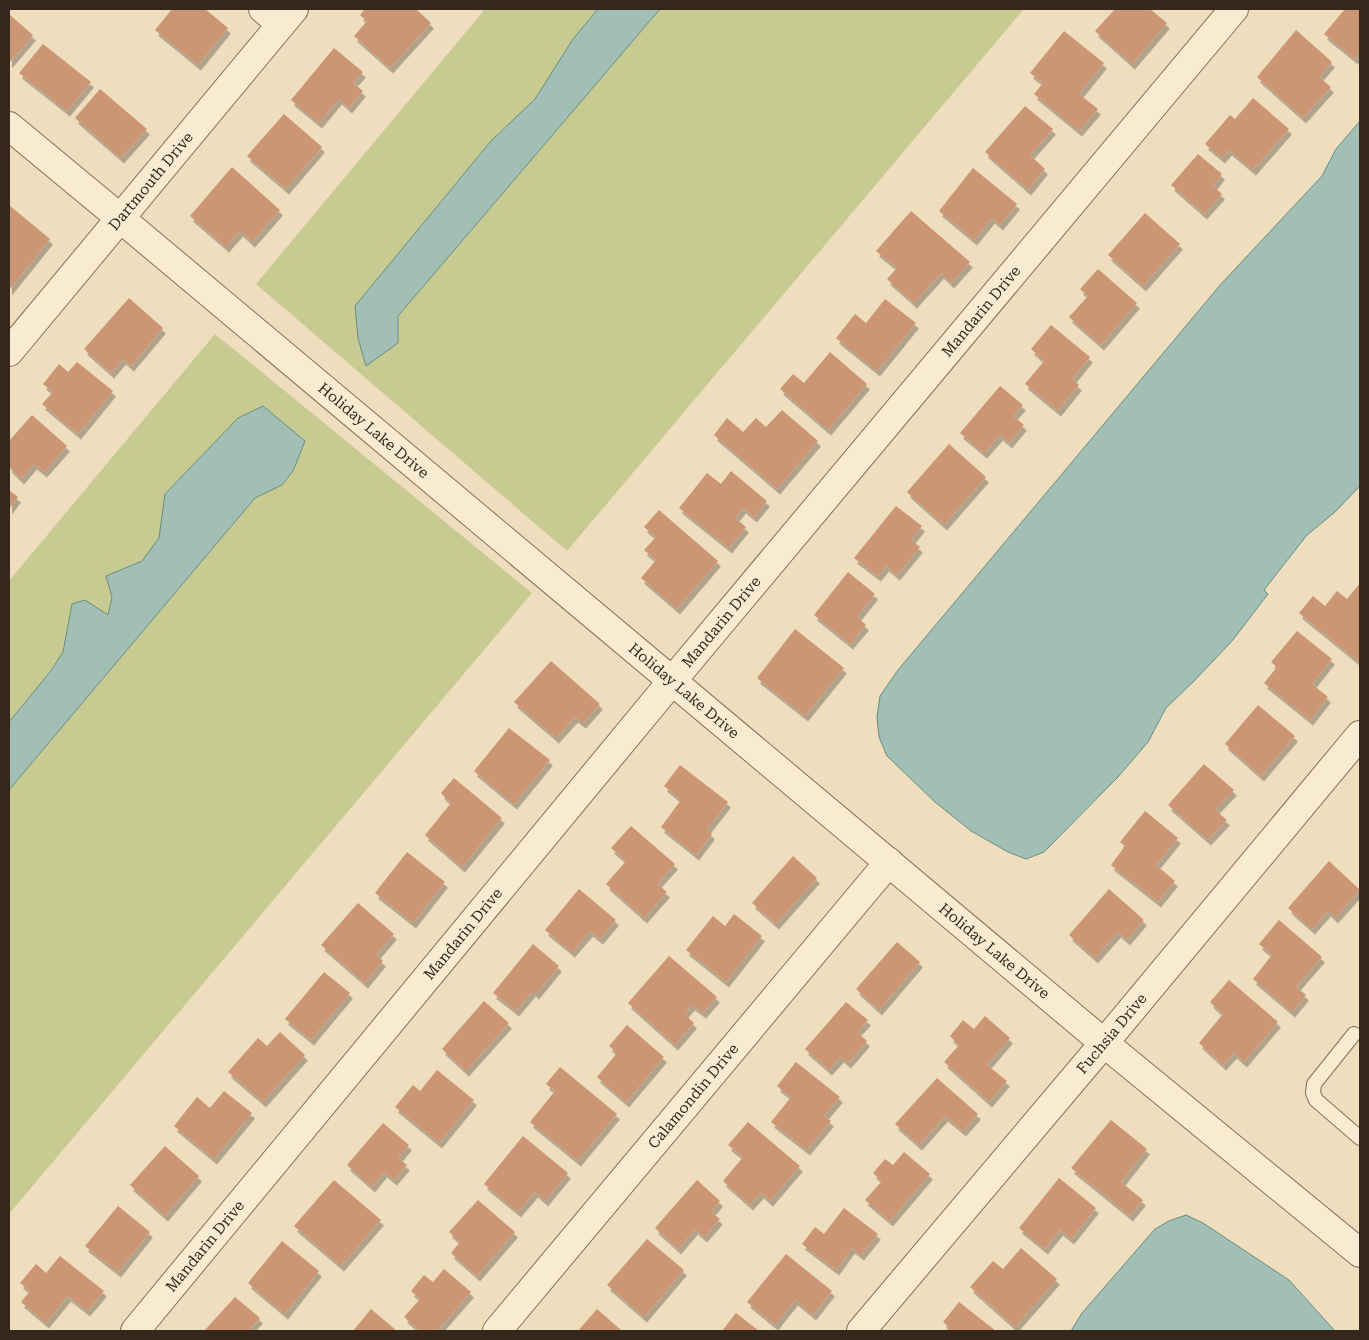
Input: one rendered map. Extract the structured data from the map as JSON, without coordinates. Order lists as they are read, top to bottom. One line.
{"streets":{"street":["Dartmouth Drive","Mandarin Drive","Holiday Lake Drive","Fuchsia Drive","Calamondin Drive"]},"crossings":[["Dartmouth Drive","Holiday Lake Drive"],["Mandarin Drive","Holiday Lake Drive"],["Holiday Lake Drive","Fuchsia Drive"],["Holiday Lake Drive","Calamondin Drive"]]}
